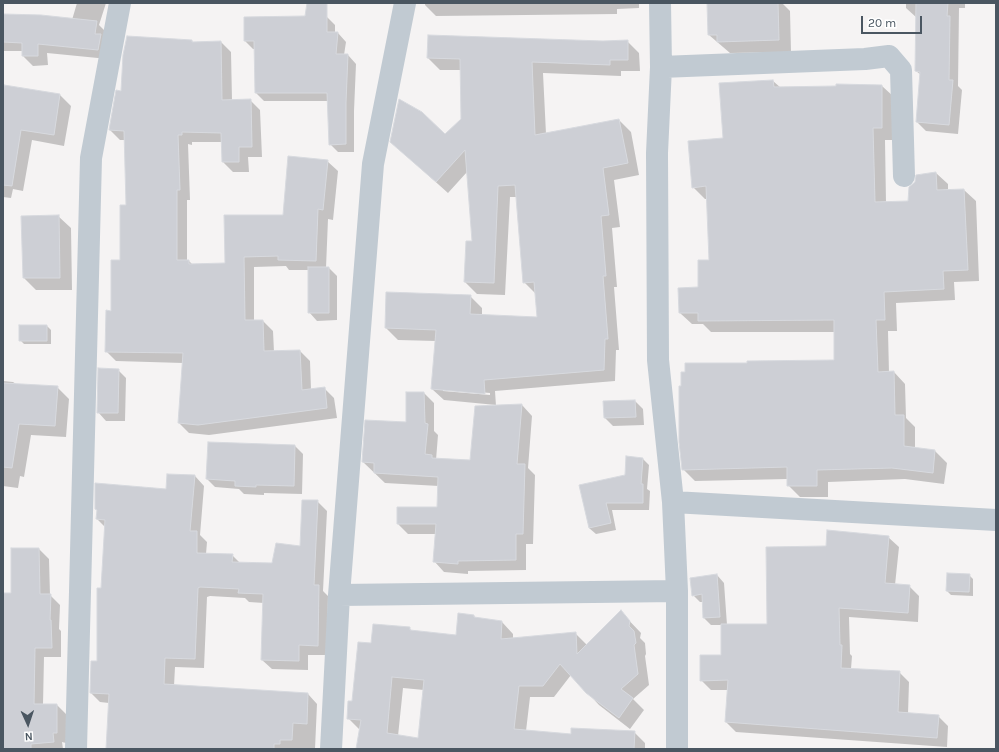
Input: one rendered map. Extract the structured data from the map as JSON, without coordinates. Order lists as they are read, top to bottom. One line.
{"scale_bar":"20 m","north":"bottom"}
